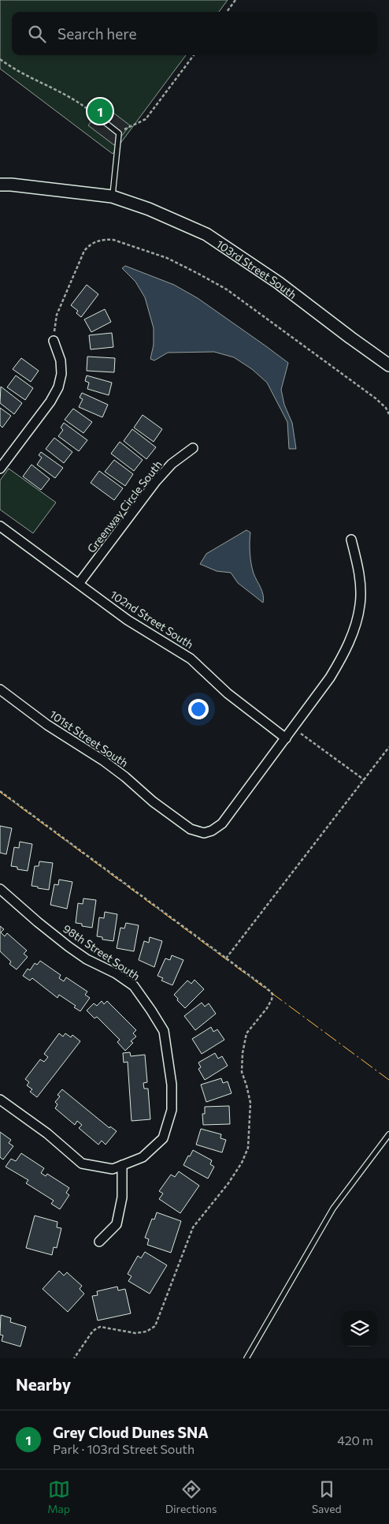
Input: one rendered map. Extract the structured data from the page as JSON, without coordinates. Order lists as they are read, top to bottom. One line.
{"streets":{"street":["103rd Street South","Greenway Circle South","102nd Street South","101st Street South","98th Street South"]},"crossings":[["Greenway Circle South","102nd Street South"],["102nd Street South","101st Street South"]],"page":{"search":"Search here","pins":"1","heading":"Nearby","list":[{"mark":"1","name":"Grey Cloud Dunes SNA","note":"Park · 103rd Street South","value":"420 m"}],"nav":["Map","Directions","Saved"]}}
